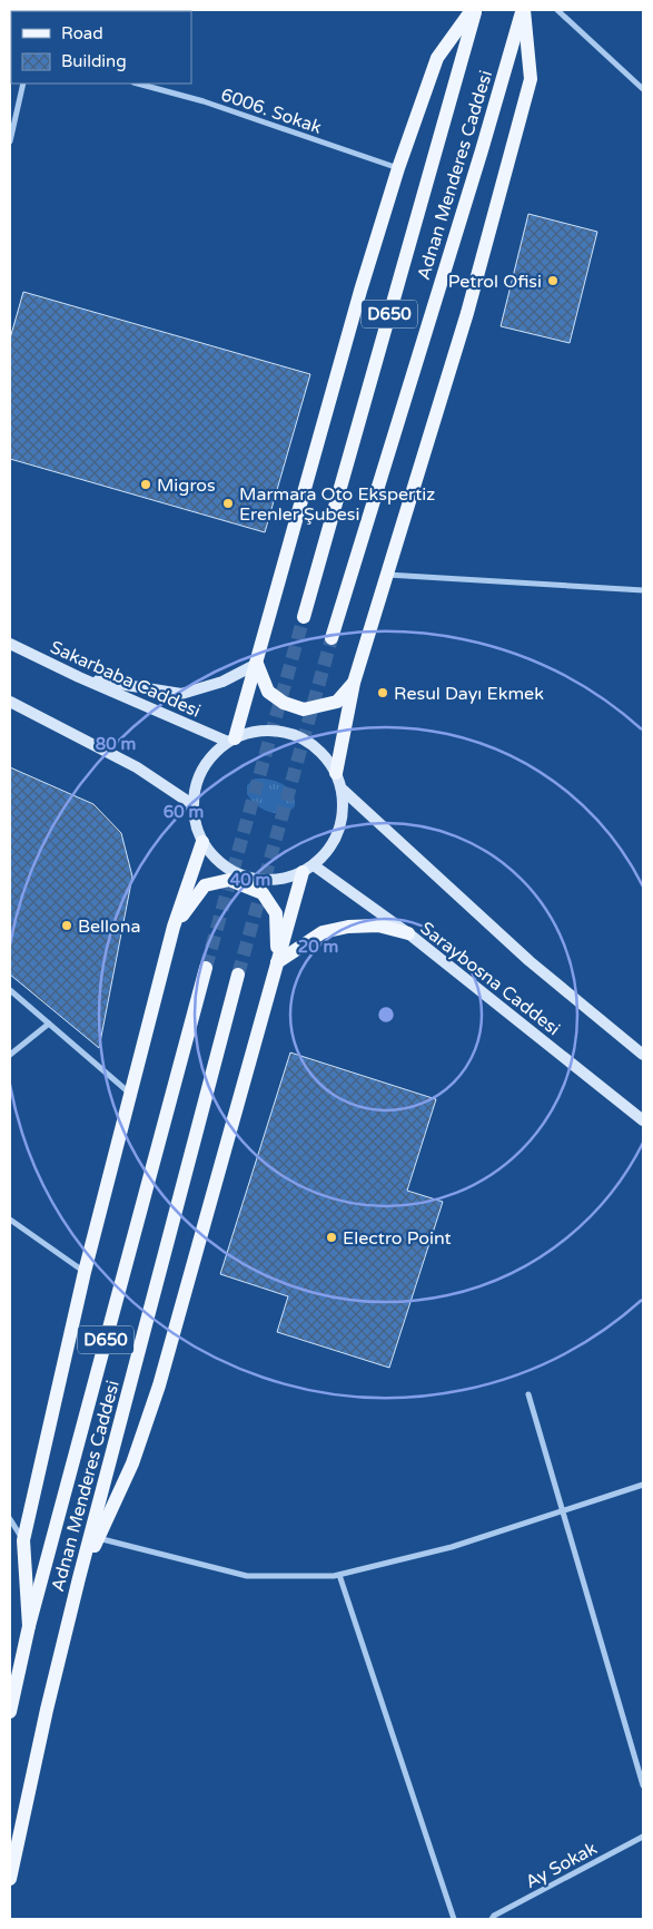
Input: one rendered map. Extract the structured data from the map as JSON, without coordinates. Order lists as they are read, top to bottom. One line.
{"streets":{"main road":["Adnan Menderes Caddesi","D650","Sakarbaba Caddesi","Saraybosna Caddesi"],"street":["6006. Sokak","Ay Sokak"]},"crossings":[["Sakarbaba Caddesi","Saraybosna Caddesi"]],"places":["Petrol Ofisi","Migros","Marmara Oto Ekspertiz Erenler Şubesi","Resul Dayı Ekmek","Bellona","Electro Point"],"legend":["Road","Building"],"rings":["80 m","60 m","40 m","20 m"]}
